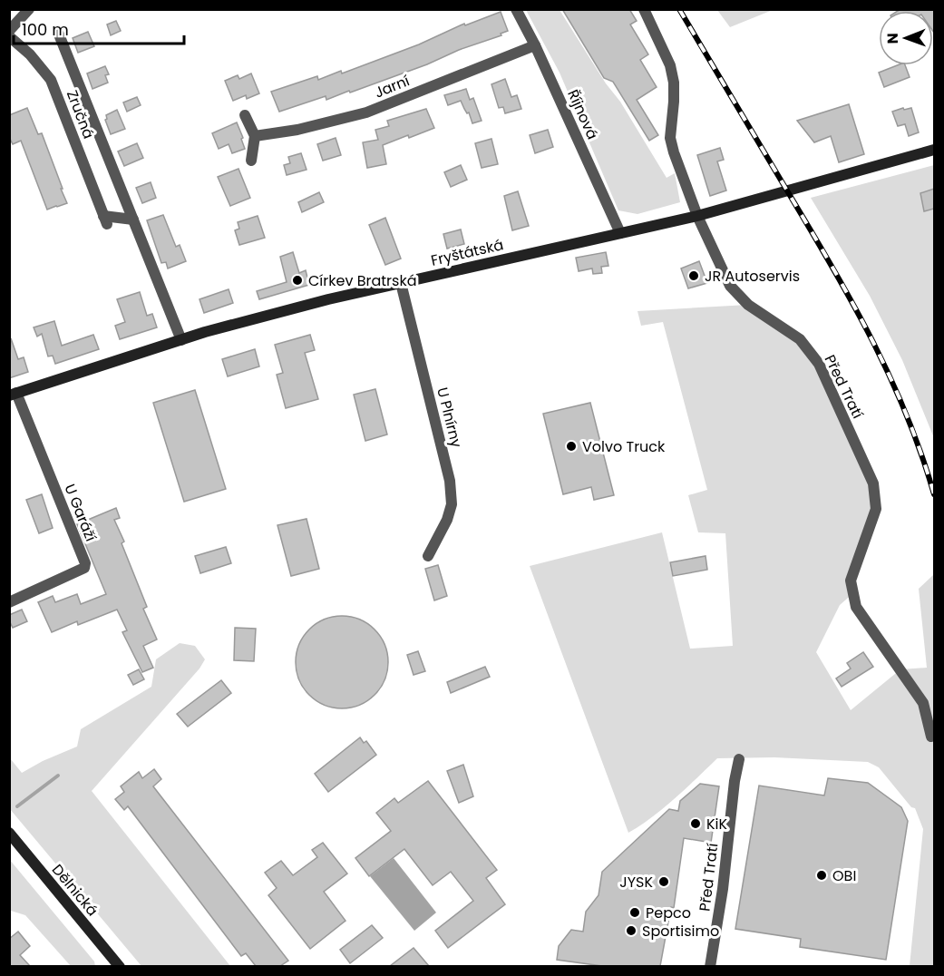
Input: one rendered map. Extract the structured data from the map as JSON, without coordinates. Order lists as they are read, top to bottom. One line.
{"streets":{"street":["Jarní","Zručná","Říjnová","Fryštátská","Před Tratí","U Plnírny","U Garáží","Dělnická"]},"crossings":[["Jarní","Říjnová"],["Zručná","Fryštátská"],["Říjnová","Fryštátská"],["Fryštátská","Před Tratí"],["Fryštátská","U Plnírny"],["Fryštátská","U Garáží"]],"places":["JR Autoservis","Církev Bratrská","Volvo Truck","KiK","OBI","JYSK","Pepco","Sportisimo"],"scale_bar":"100 m","north":"left"}
